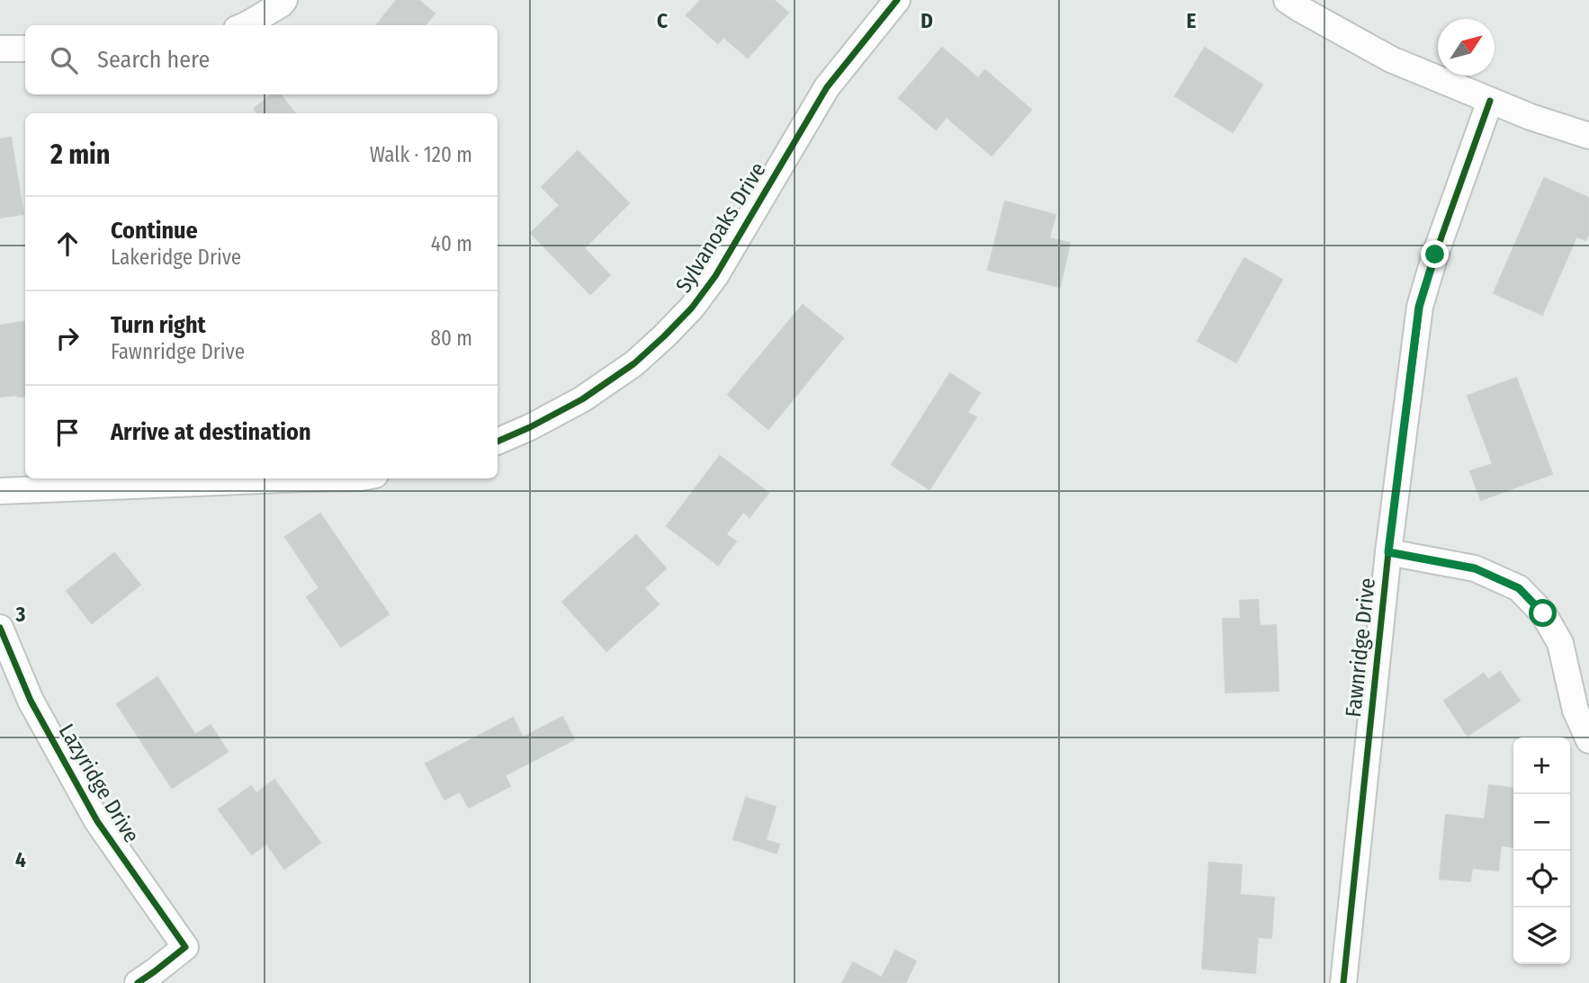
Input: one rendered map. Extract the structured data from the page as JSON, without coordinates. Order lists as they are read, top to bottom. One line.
{"streets":{"street":["Sylvanoaks Drive","Fawnridge Drive","Lazyridge Drive"]},"north":"top right","page":{"search":"Search here","heading":["2 min","Walk · 120 m"],"list":[["Continue","Lakeridge Drive","40 m"],["Turn right","Fawnridge Drive","80 m"],"Arrive at destination"],"map_buttons":["+","−"]},"grid":{"columns":["C","D","E"],"rows":["3","4"]}}
